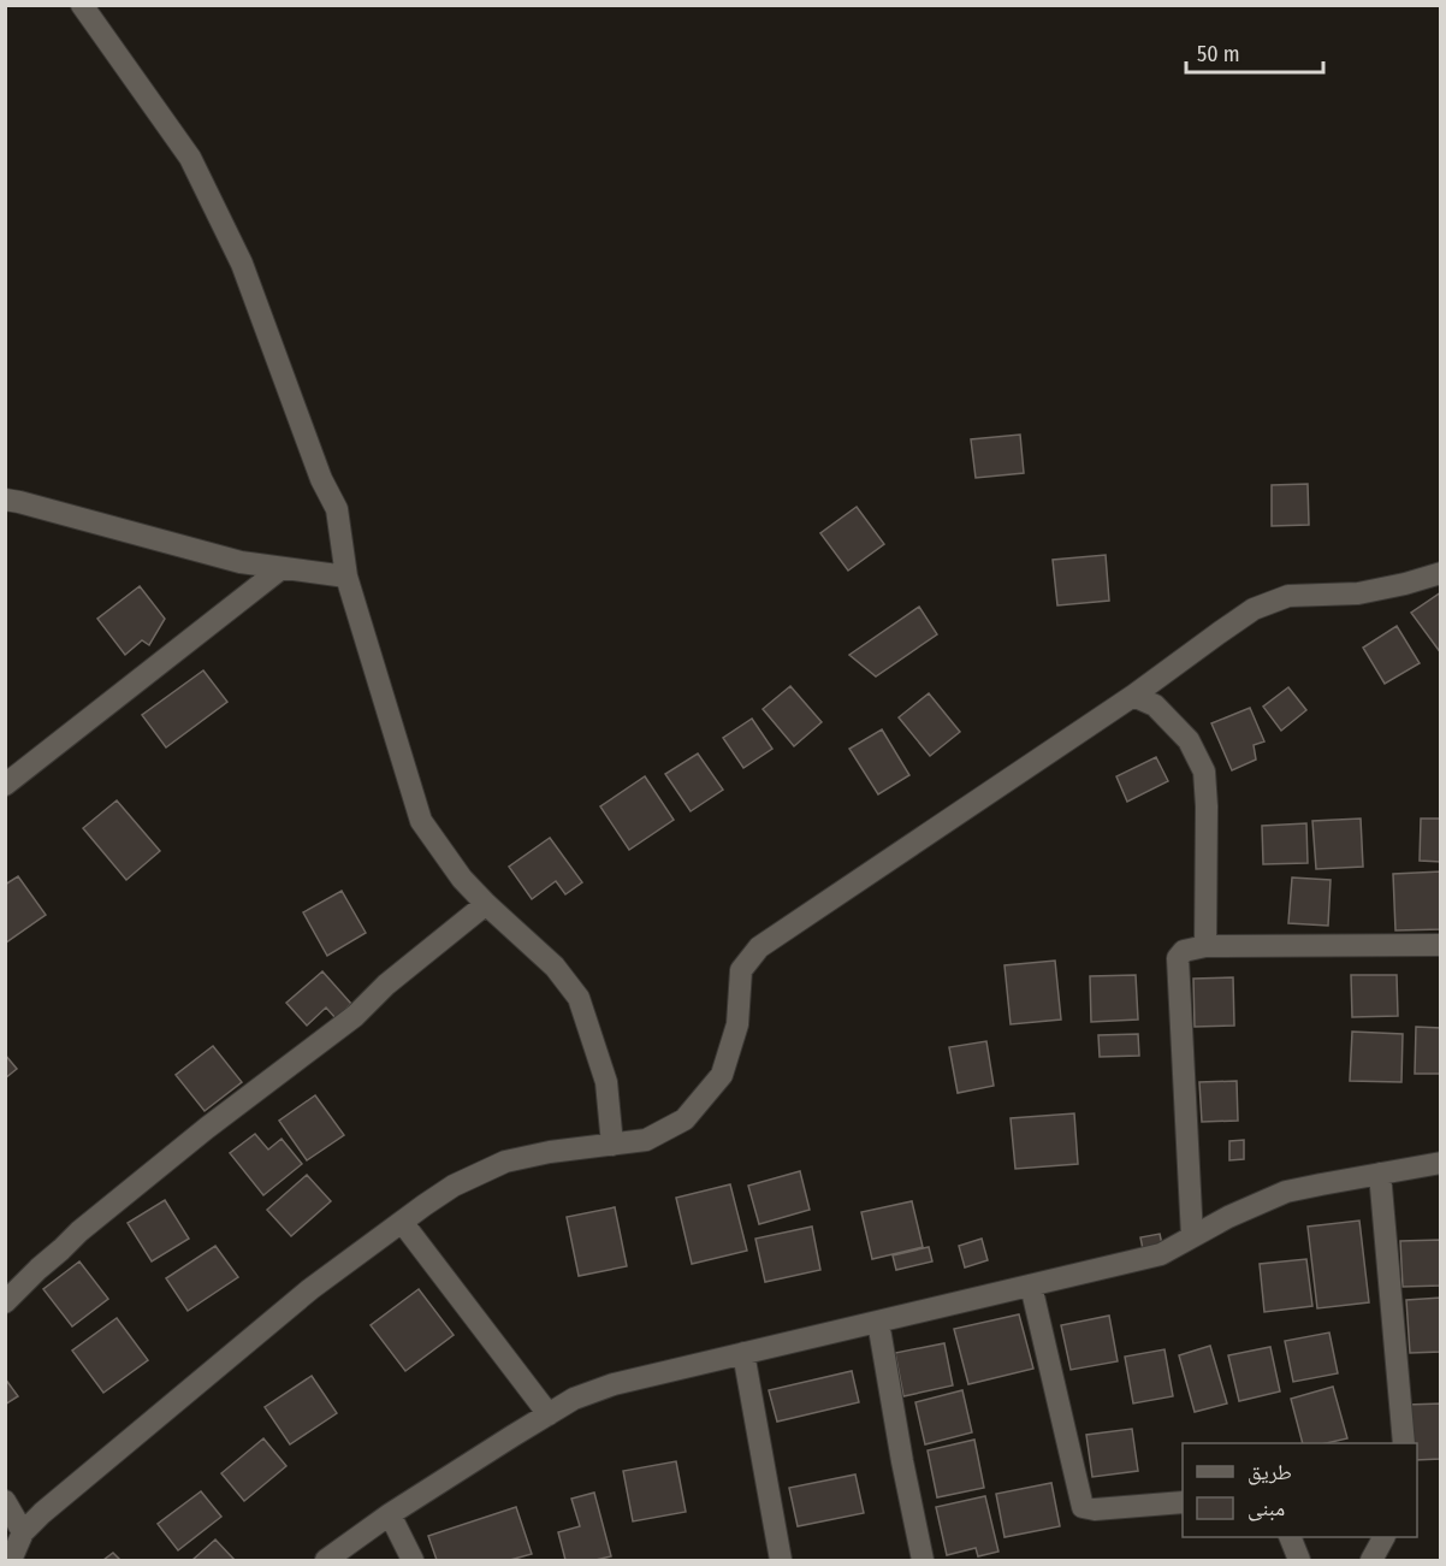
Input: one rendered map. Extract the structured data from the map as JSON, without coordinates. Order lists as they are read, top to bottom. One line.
{"legend":["طريق","مبنى"],"scale_bar":"50 m"}
